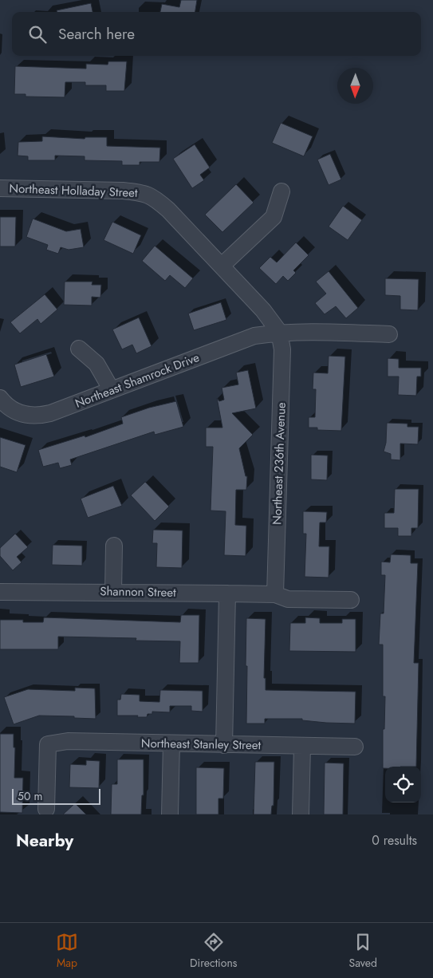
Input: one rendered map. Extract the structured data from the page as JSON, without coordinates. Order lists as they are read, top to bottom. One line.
{"streets":{"street":["Northeast Holladay Street","Northeast Shamrock Drive","Northeast 236th Avenue","Shannon Street","Northeast Stanley Street"]},"crossings":[["Northeast Holladay Street","Northeast Shamrock Drive"],["Northeast Holladay Street","Northeast 236th Avenue"],["Northeast Shamrock Drive","Northeast 236th Avenue"],["Northeast 236th Avenue","Shannon Street"]],"scale_bar":"50 m","north":"bottom","page":{"search":"Search here","scale":"50 m","heading":["Nearby","0 results"],"nav":["Map","Directions","Saved"]}}
